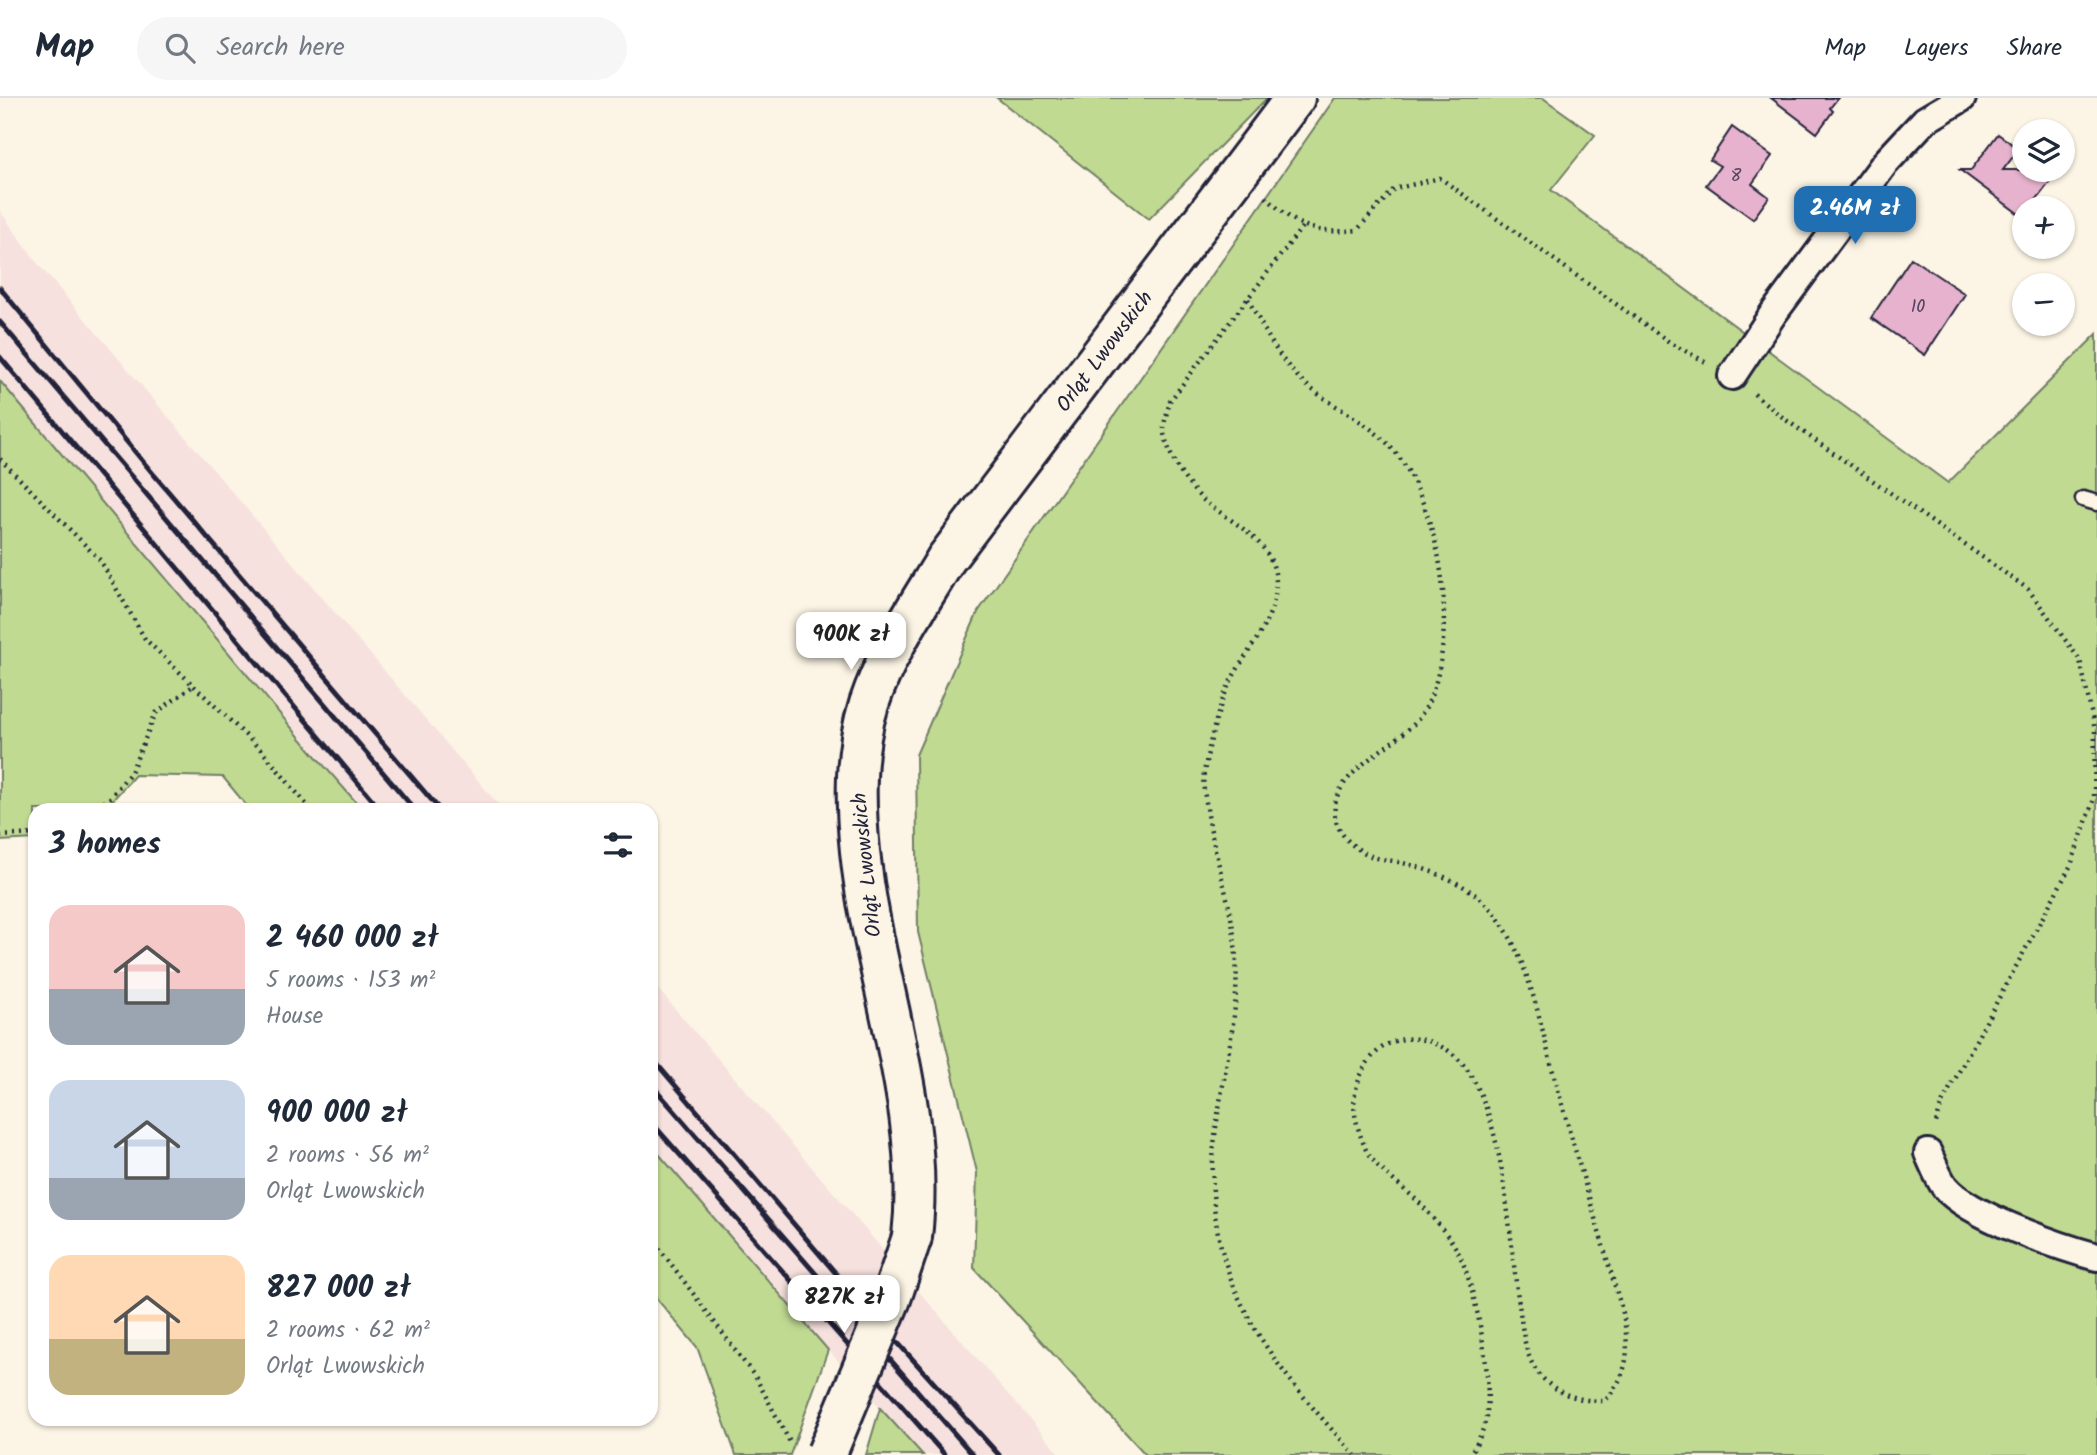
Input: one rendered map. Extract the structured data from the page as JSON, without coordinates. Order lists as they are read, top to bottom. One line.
{"streets":{"street":["Orląt Lwowskich"]},"house_numbers":["8","10"],"page":{"header":"Map","search":"Search here","nav":["Map","Layers","Share"],"map_buttons":["+","−"],"price":["2.46M zł","900K zł","827K zł"],"heading":"3 homes","list":[{"name":"2 460 000 zł","note":"5 rooms · 153 m² · House"},{"name":"900 000 zł","note":"2 rooms · 56 m² · Orląt Lwowskich"},{"name":"827 000 zł","note":"2 rooms · 62 m² · Orląt Lwowskich"}]}}
